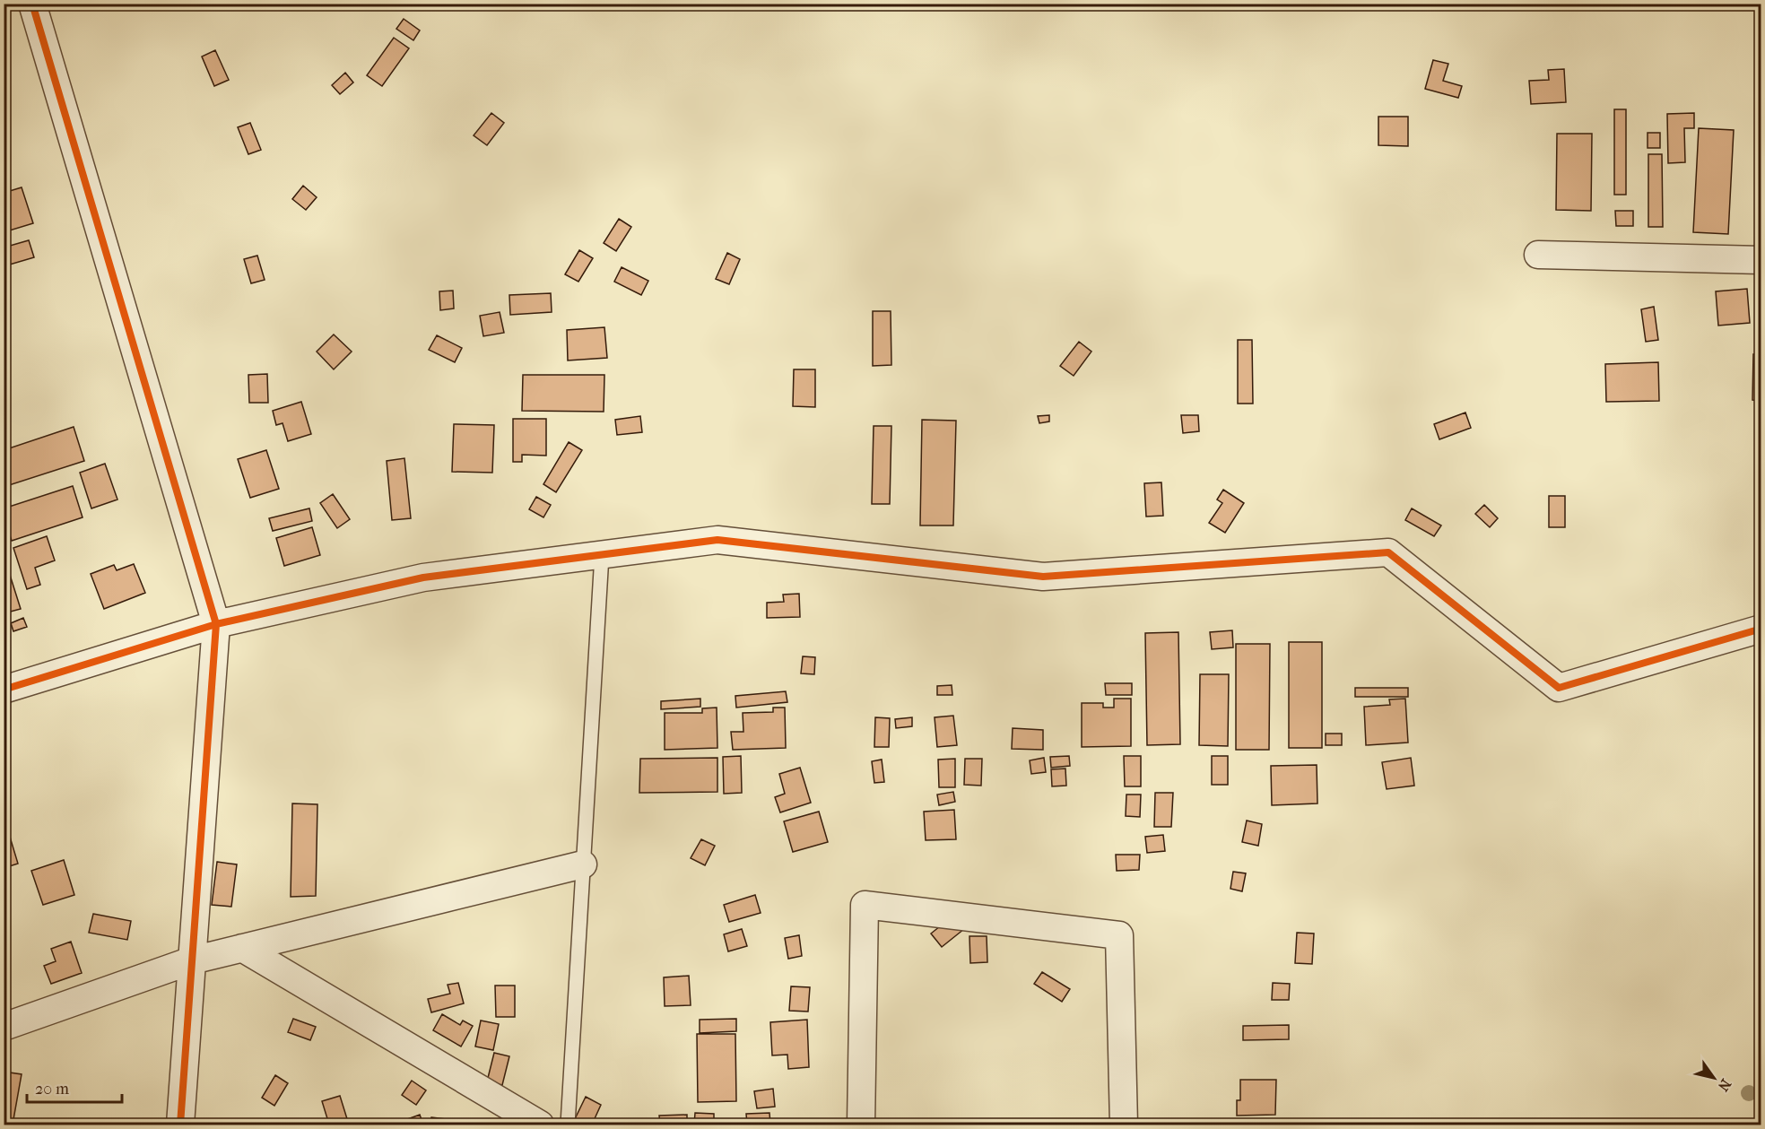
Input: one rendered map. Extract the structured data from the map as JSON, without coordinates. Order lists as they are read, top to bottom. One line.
{"scale_bar":"20 m","north":"bottom right"}
